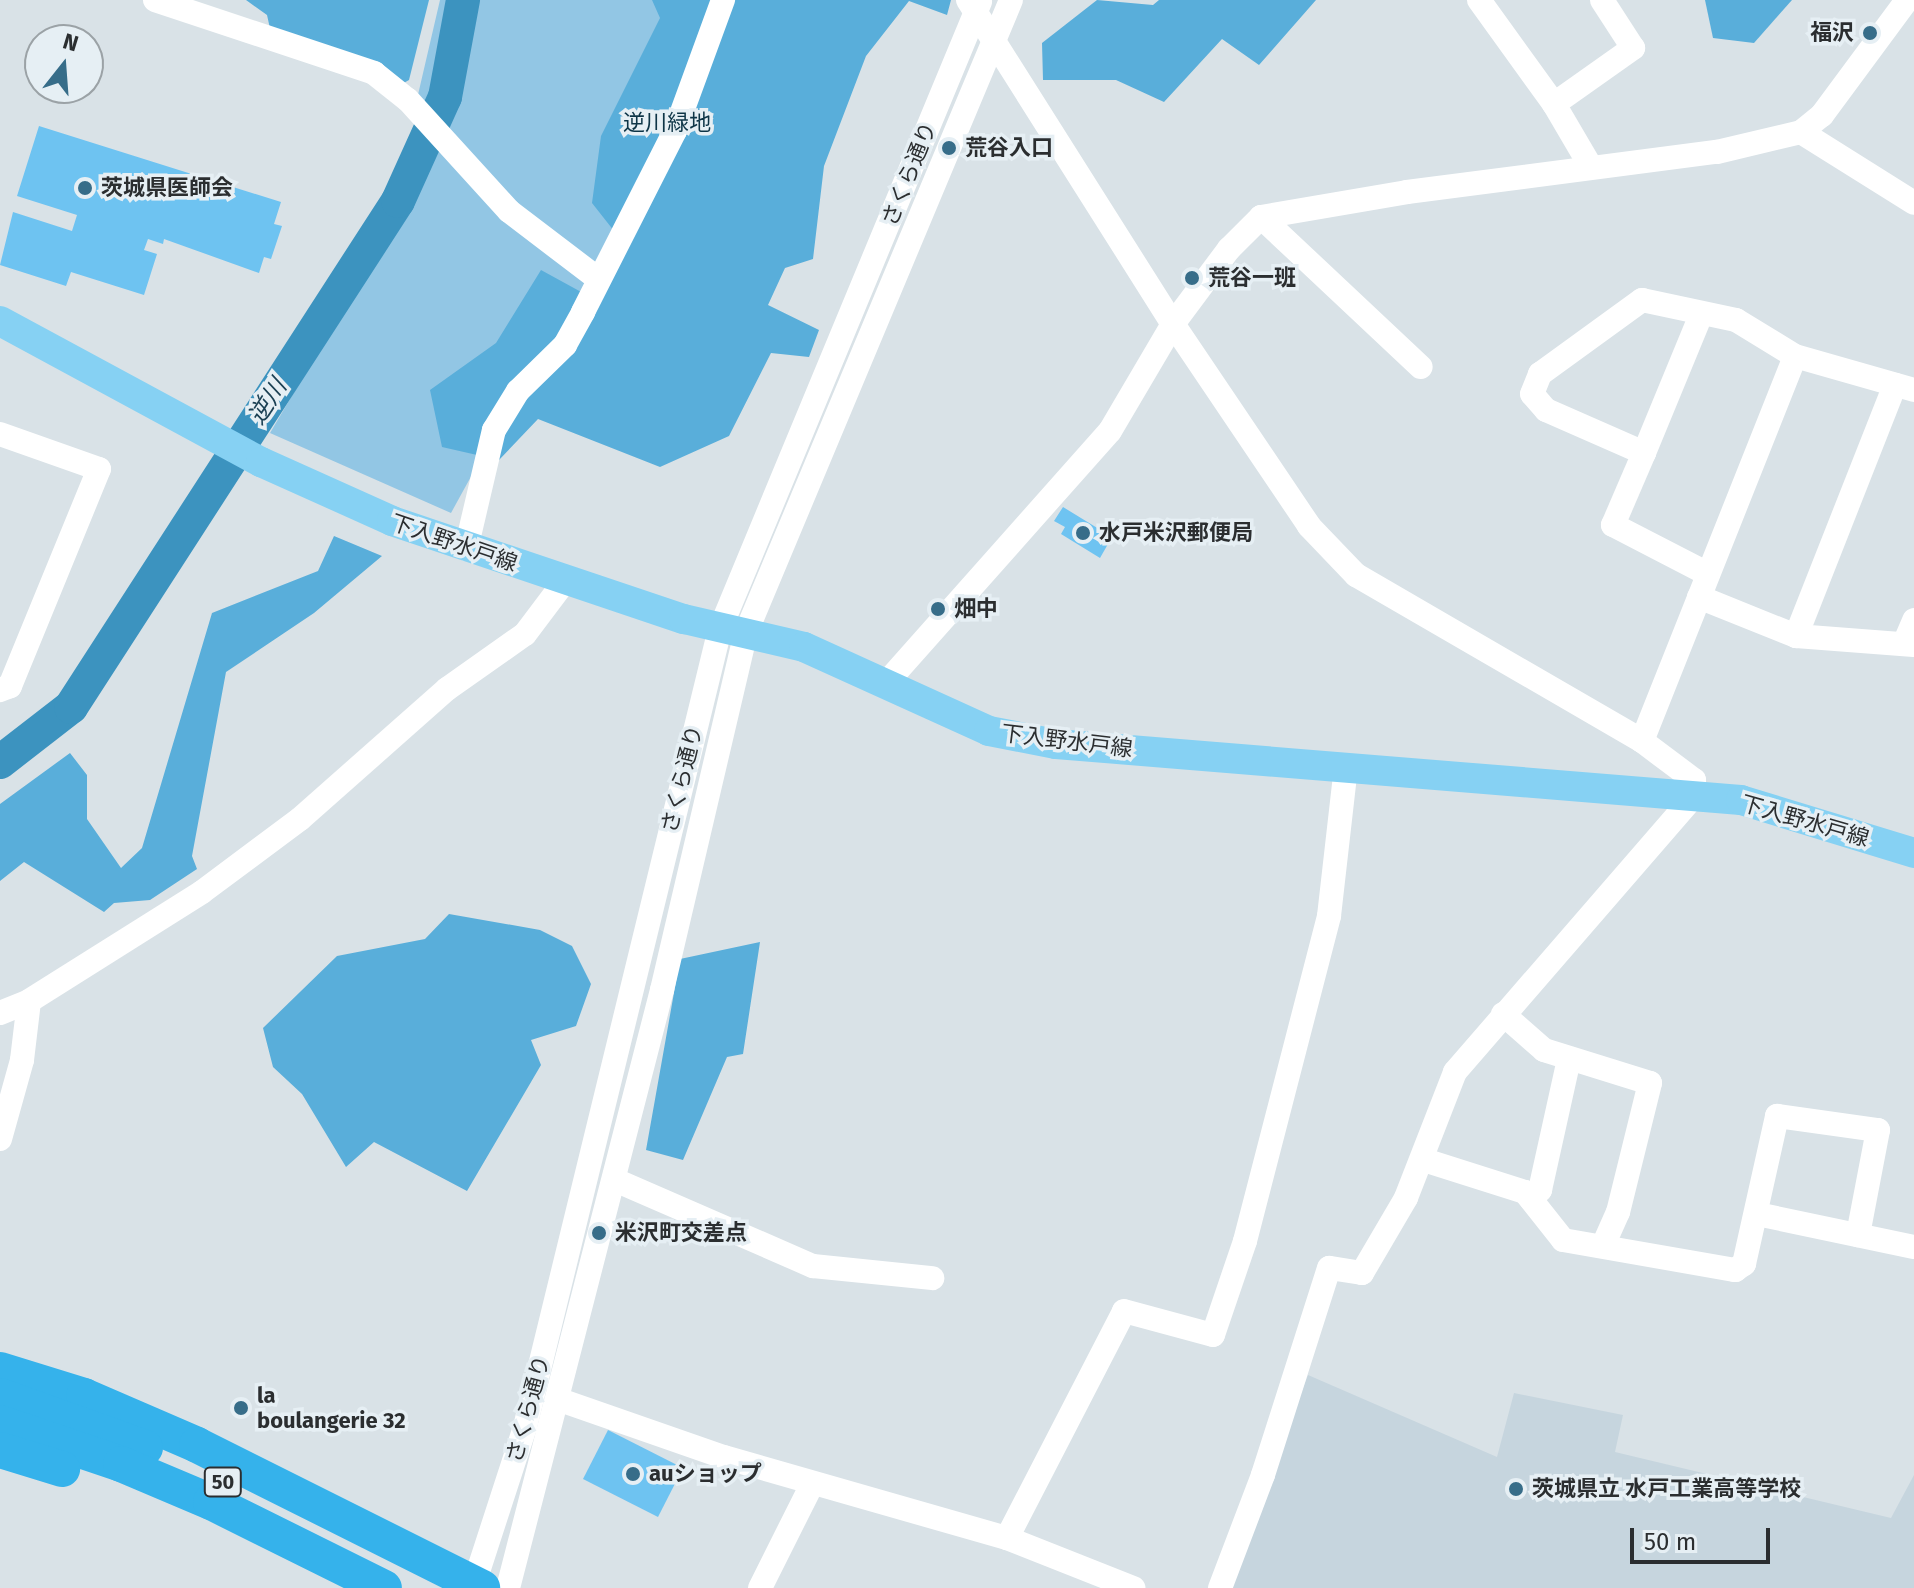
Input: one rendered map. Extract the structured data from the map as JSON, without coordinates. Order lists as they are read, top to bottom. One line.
{"streets":{"highway":["50"],"main road":["下入野水戸線"],"street":["さくら通り"]},"crossings":[["さくら通り","下入野水戸線"]],"water":["逆川"],"parks":["逆川緑地"],"places":["福沢","荒谷入口","茨城県医師会","荒谷一班","水戸米沢郵便局","畑中","米沢町交差点","la boulangerie 32","auショップ","茨城県立 水戸工業高等学校"],"scale_bar":"50 m","north":"top"}
